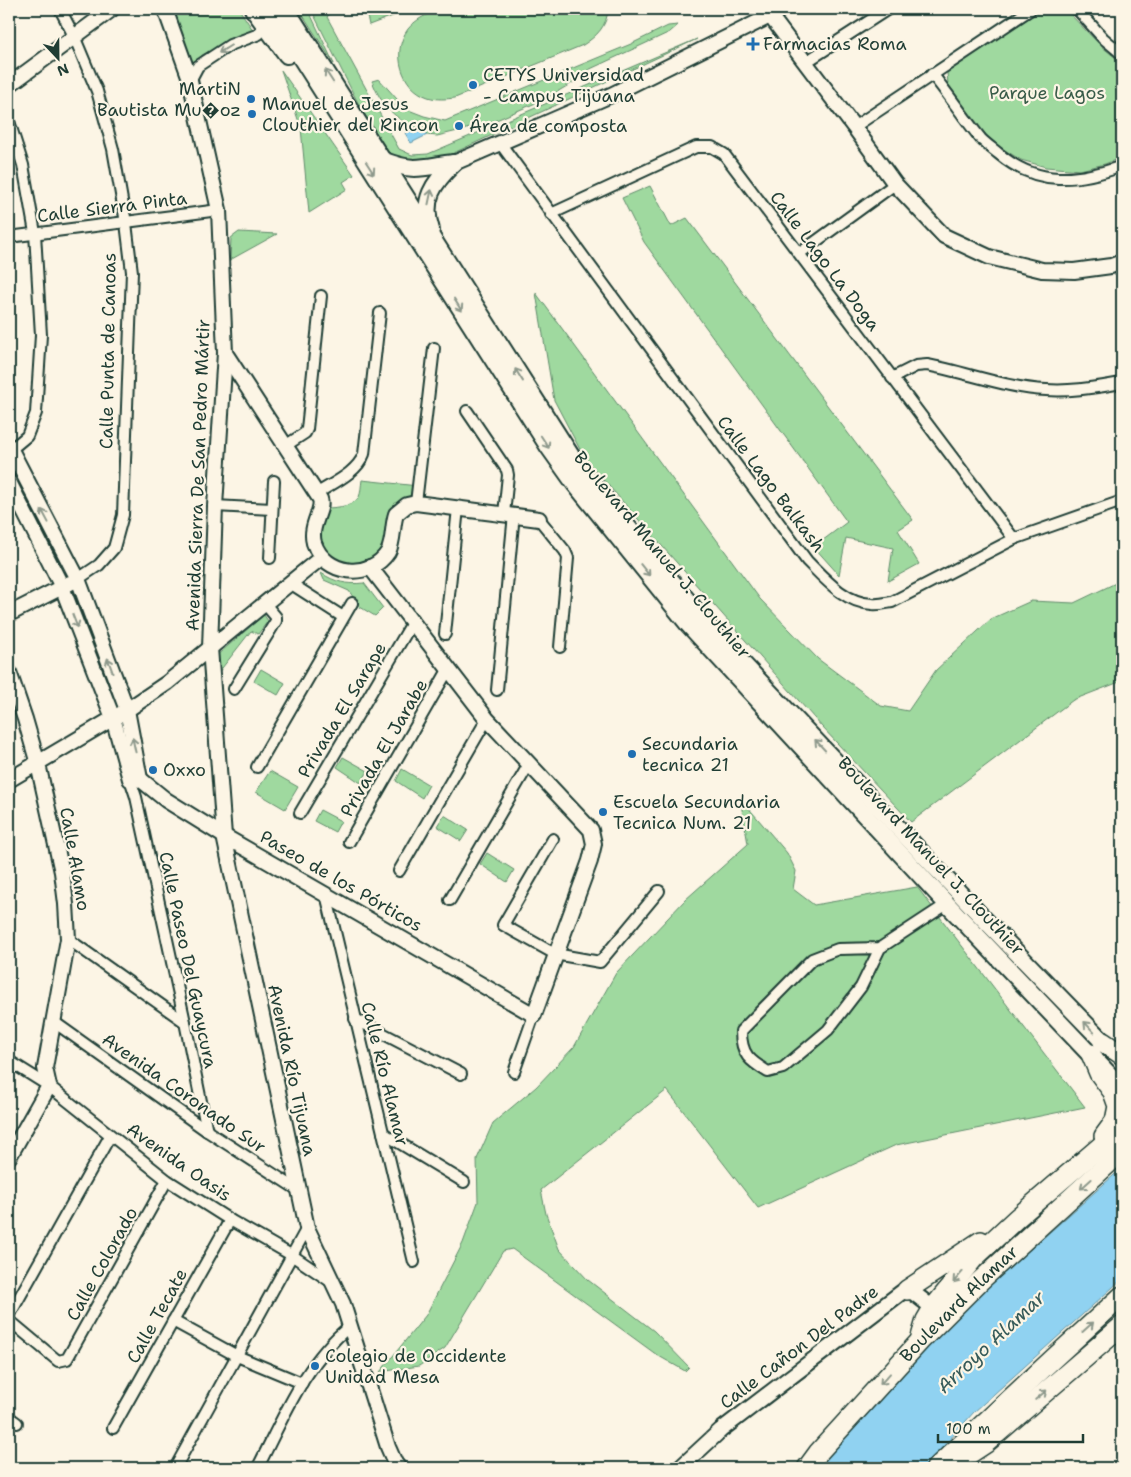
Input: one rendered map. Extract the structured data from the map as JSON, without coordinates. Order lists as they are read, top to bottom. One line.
{"streets":{"highway":["Boulevard Alamar"],"main road":["Boulevard Manuel J. Clouthier"],"street":["Calle Sierra Pinta","Calle Lago La Doga","Calle Punta de Canoas","Avenida Sierra De San Pedro Mártir","Calle Lago Balkash","Privada El Sarape","Privada El Jarabe","Calle Alamo","Paseo de los Pórticos","Calle Paseo Del Guaycura","Avenida Río Tijuana","Calle Río Alamar","Avenida Coronado Sur","Avenida Oasis","Calle Colorado","Calle Tecate","Calle Cañon Del Padre"]},"crossings":[["Calle Sierra Pinta","Calle Punta de Canoas"],["Calle Sierra Pinta","Avenida Sierra De San Pedro Mártir"],["Calle Lago La Doga","Calle Lago Balkash"],["Avenida Sierra De San Pedro Mártir","Calle Alamo"],["Avenida Sierra De San Pedro Mártir","Avenida Río Tijuana"],["Calle Alamo","Avenida Coronado Sur"],["Calle Alamo","Avenida Oasis"],["Paseo de los Pórticos","Calle Paseo Del Guaycura"],["Paseo de los Pórticos","Avenida Río Tijuana"],["Paseo de los Pórticos","Calle Río Alamar"],["Calle Paseo Del Guaycura","Avenida Coronado Sur"],["Avenida Río Tijuana","Avenida Coronado Sur"],["Avenida Oasis","Calle Colorado"],["Avenida Oasis","Calle Tecate"],["Boulevard Alamar","Calle Cañon Del Padre"]],"water":["Arroyo Alamar"],"parks":["Parque Lagos"],"places":{"health":["Farmacias Roma"],"other":["CETYS Universidad - Campus Tijuana","MartiN Bautista Mu�oz","Manuel de Jesus Clouthier del Rincon","Área de composta","Secundaria tecnica 21","Oxxo","Escuela Secundaria Tecnica Num. 21","Colegio de Occidente Unidad Mesa"]},"scale_bar":"100 m","north":"bottom"}
